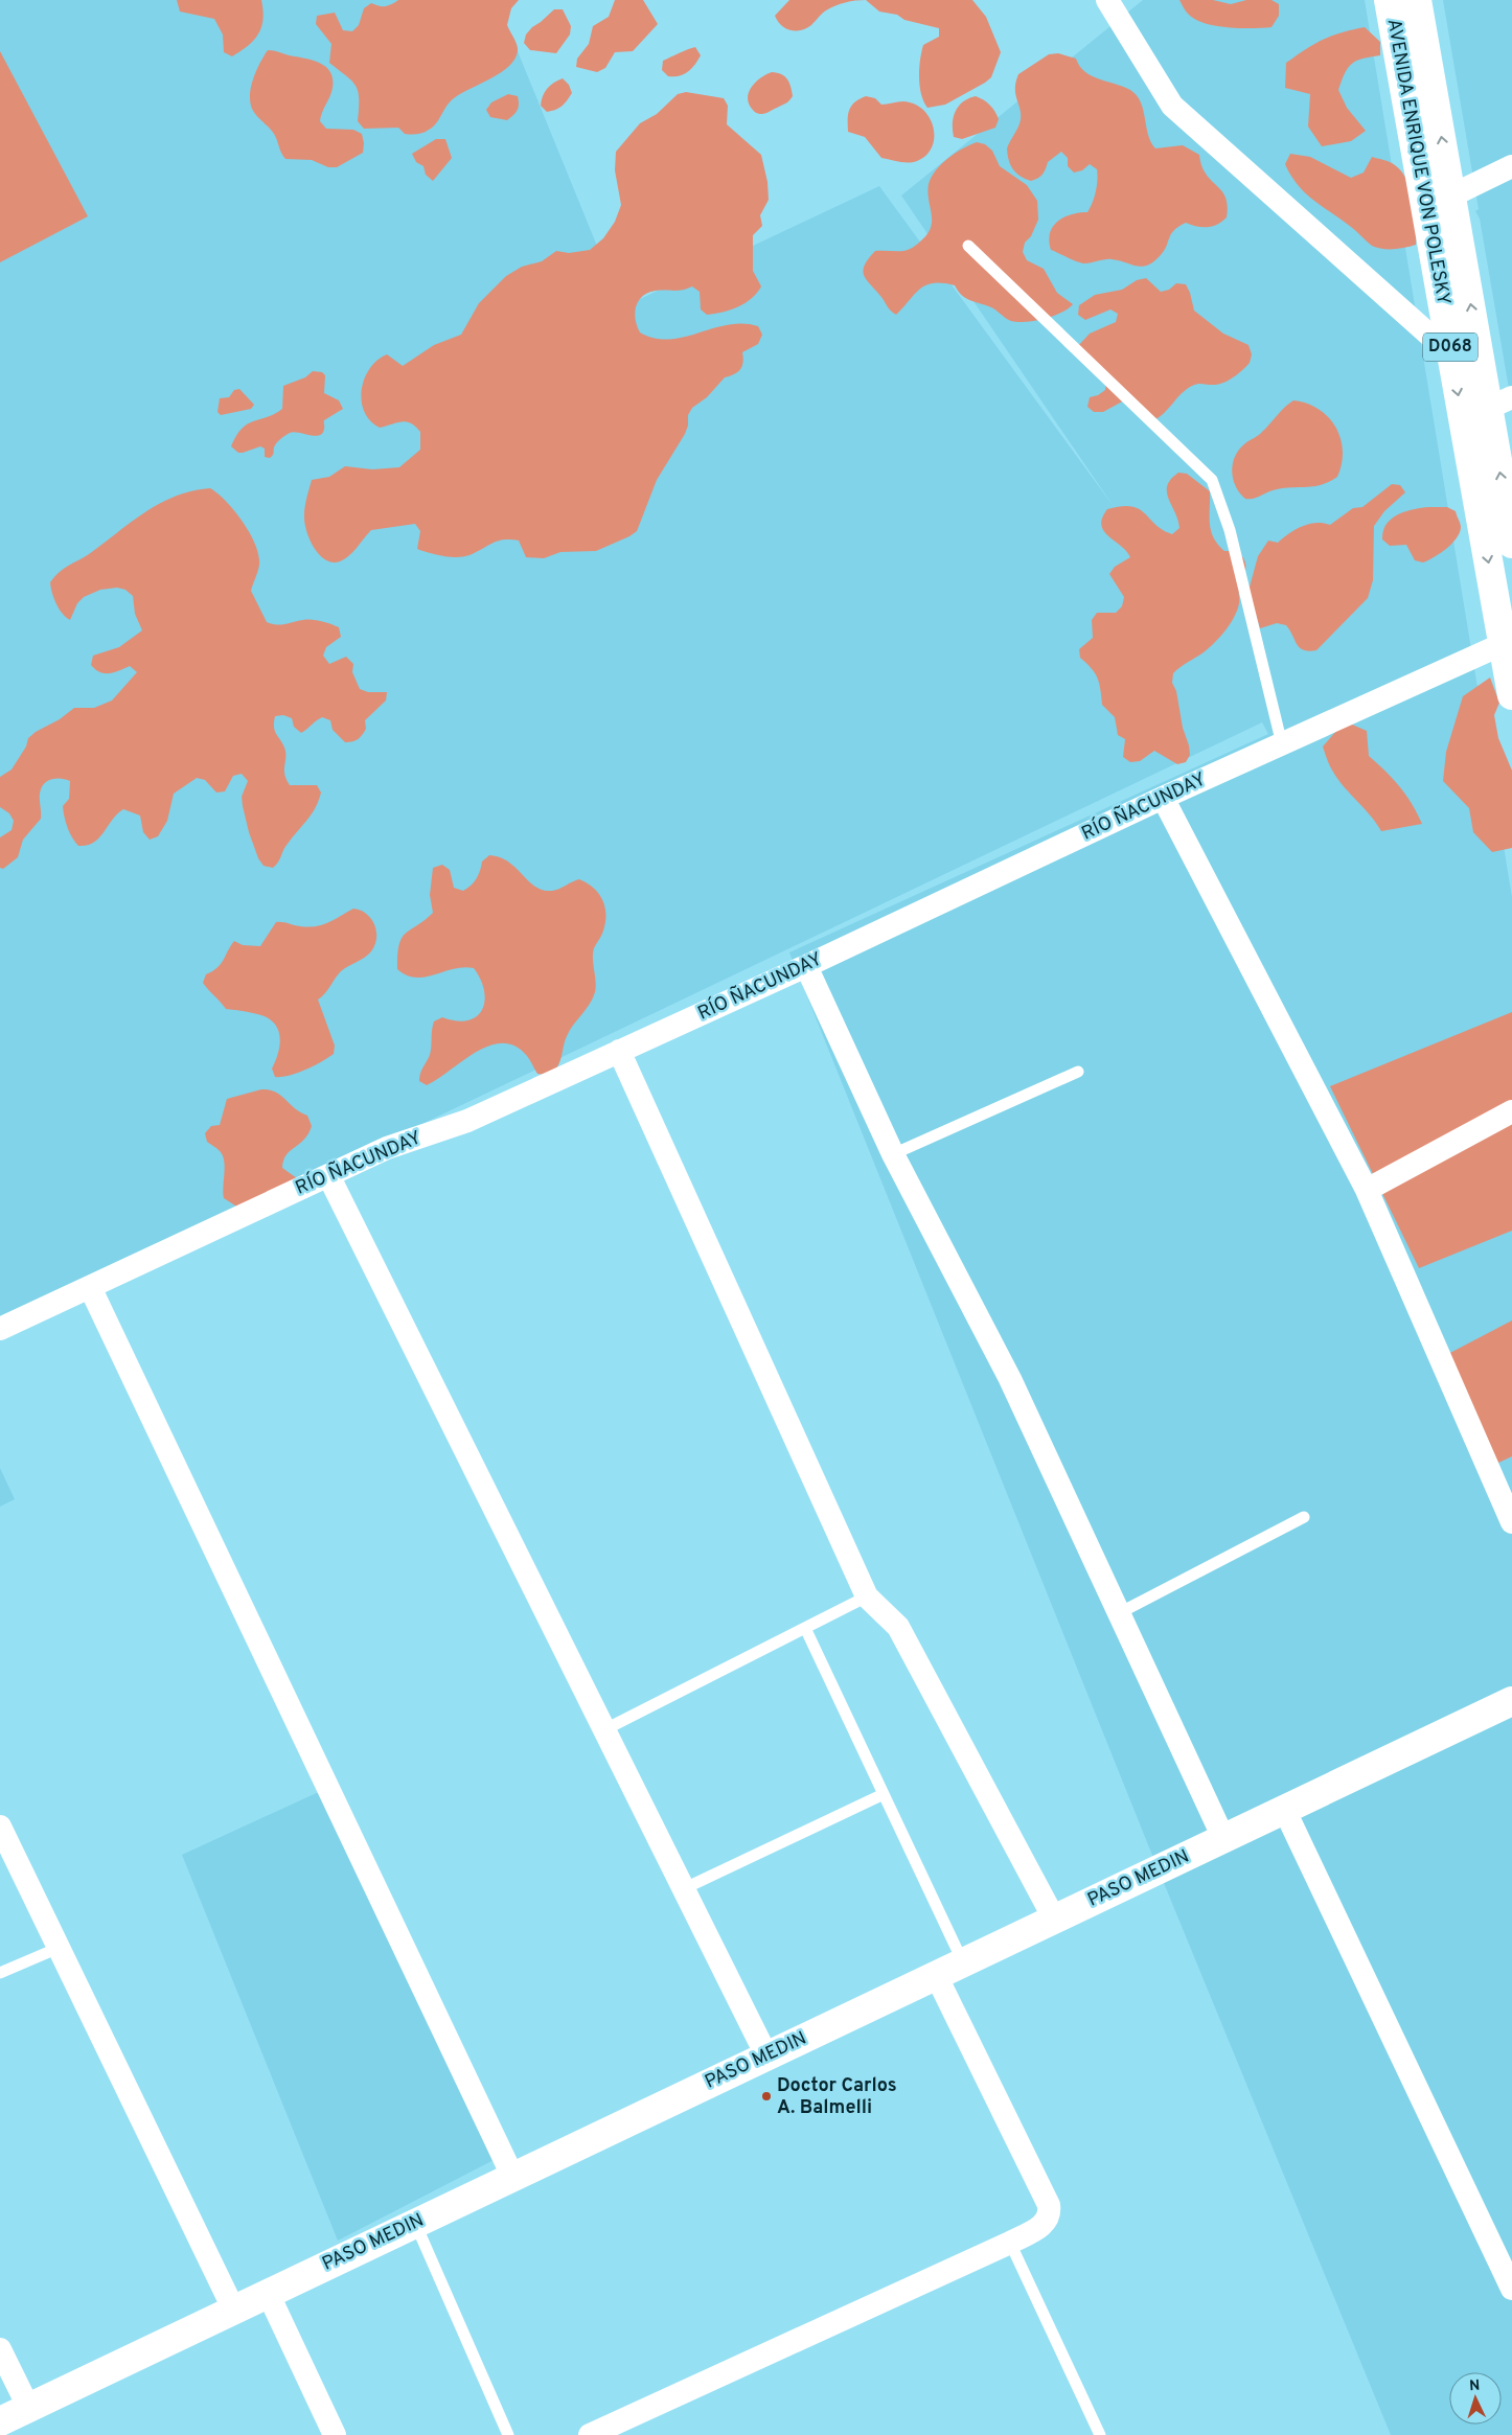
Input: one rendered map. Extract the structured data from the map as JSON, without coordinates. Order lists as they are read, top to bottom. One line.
{"streets":{"street":["AVENIDA ENRIQUE VON POLESKY","D068","RÍO ÑACUNDAY","PASO MEDIN"]},"crossings":[["AVENIDA ENRIQUE VON POLESKY","RÍO ÑACUNDAY"]],"places":["Doctor Carlos A. Balmelli"],"north":"top"}
